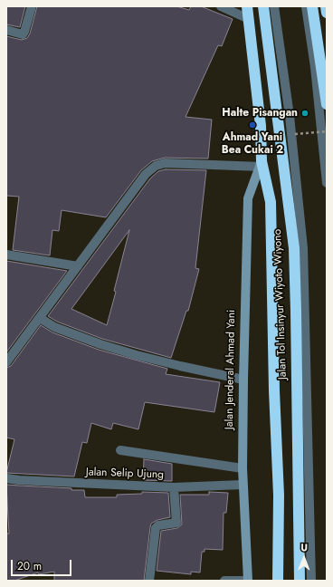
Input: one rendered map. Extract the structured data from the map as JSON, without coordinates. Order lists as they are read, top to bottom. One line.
{"streets":{"highway":["Jalan Tol Insinyur Wiyoto Wiyono","Jalan Jenderal Ahmad Yani"],"street":["Jalan Selip Ujung"]},"crossings":[["Jalan Jenderal Ahmad Yani","Jalan Selip Ujung"]],"places":["Halte Pisangan","Ahmad Yani Bea Cukai 2"],"scale_bar":"20 m","north":"top"}
